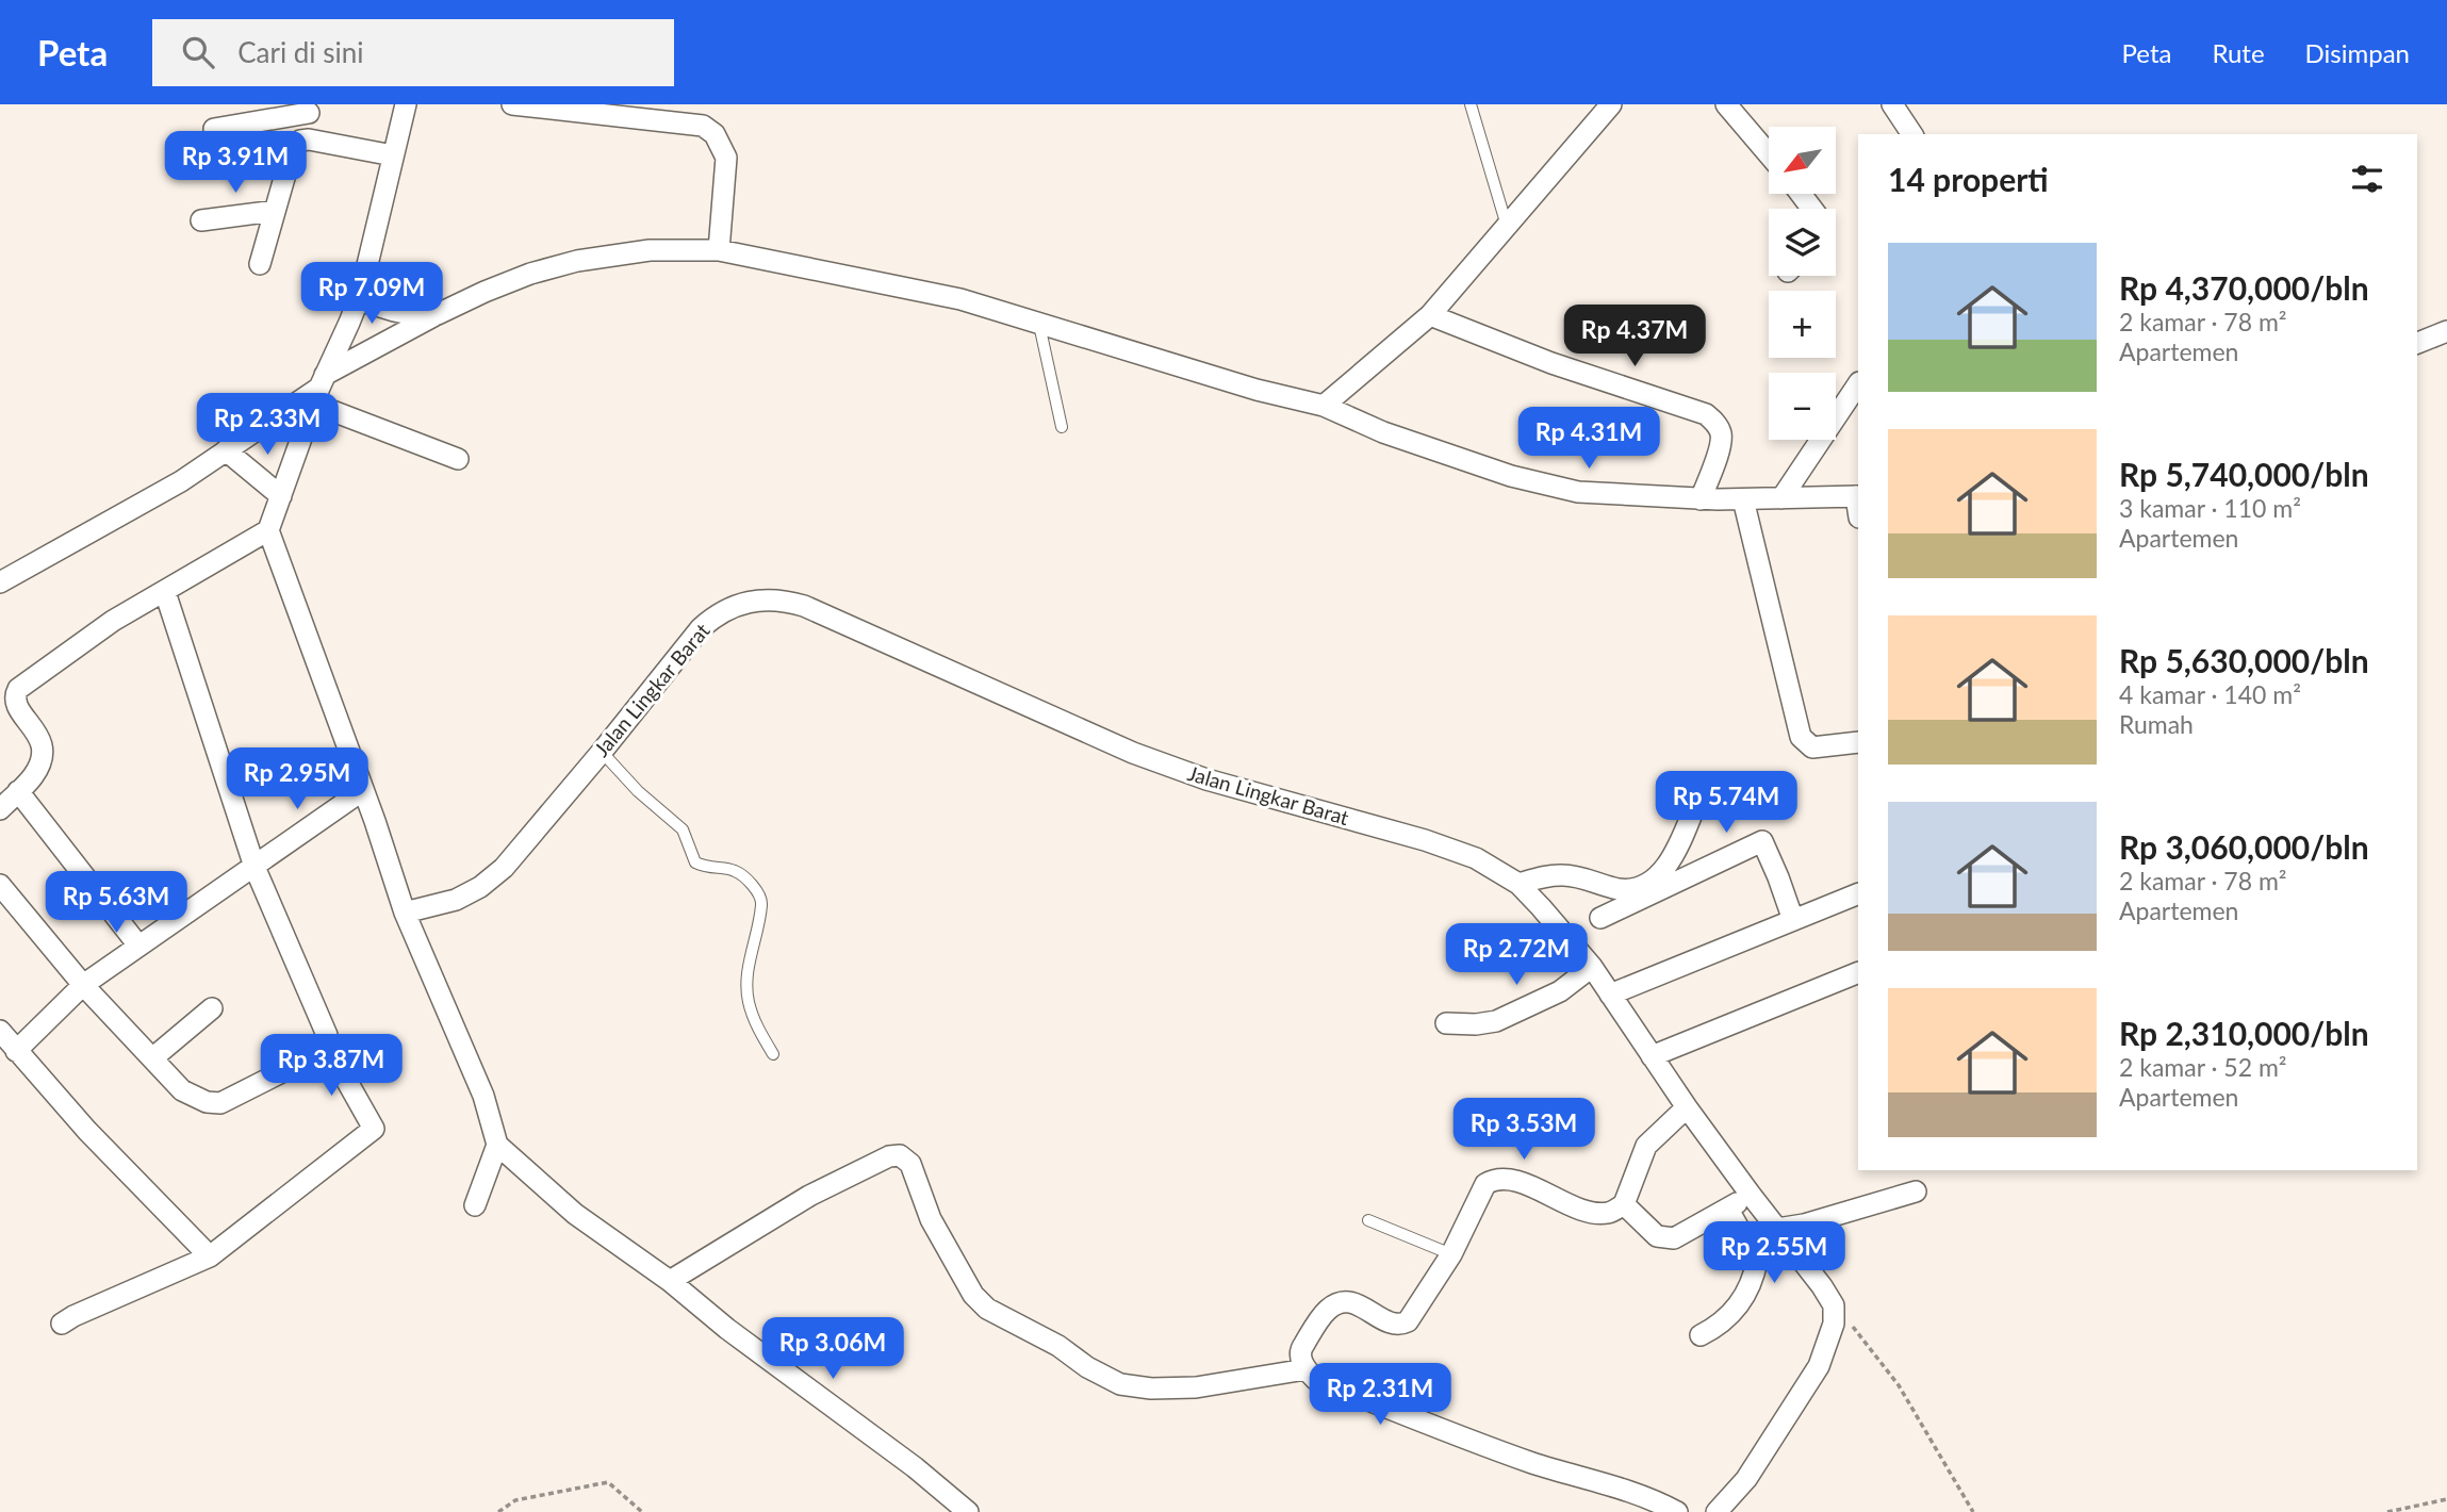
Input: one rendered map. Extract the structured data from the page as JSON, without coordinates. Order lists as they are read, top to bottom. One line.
{"streets":{"street":["Jalan Lingkar Barat"]},"north":"bottom left","page":{"header":"Peta","search":"Cari di sini","nav":["Peta","Rute","Disimpan"],"map_buttons":["+","−"],"price":["Rp 3.91M","Rp 7.09M","Rp 4.37M","Rp 2.33M","Rp 4.31M","Rp 2.95M","Rp 5.74M","Rp 5.63M","Rp 2.72M","Rp 3.87M","Rp 3.53M","Rp 2.55M","Rp 3.06M","Rp 2.31M"],"heading":"14 properti","list":[{"name":"Rp 4,370,000/bln","note":"2 kamar · 78 m² · Apartemen"},{"name":"Rp 5,740,000/bln","note":"3 kamar · 110 m² · Apartemen"},{"name":"Rp 5,630,000/bln","note":"4 kamar · 140 m² · Rumah"},{"name":"Rp 3,060,000/bln","note":"2 kamar · 78 m² · Apartemen"},{"name":"Rp 2,310,000/bln","note":"2 kamar · 52 m² · Apartemen"}]}}
